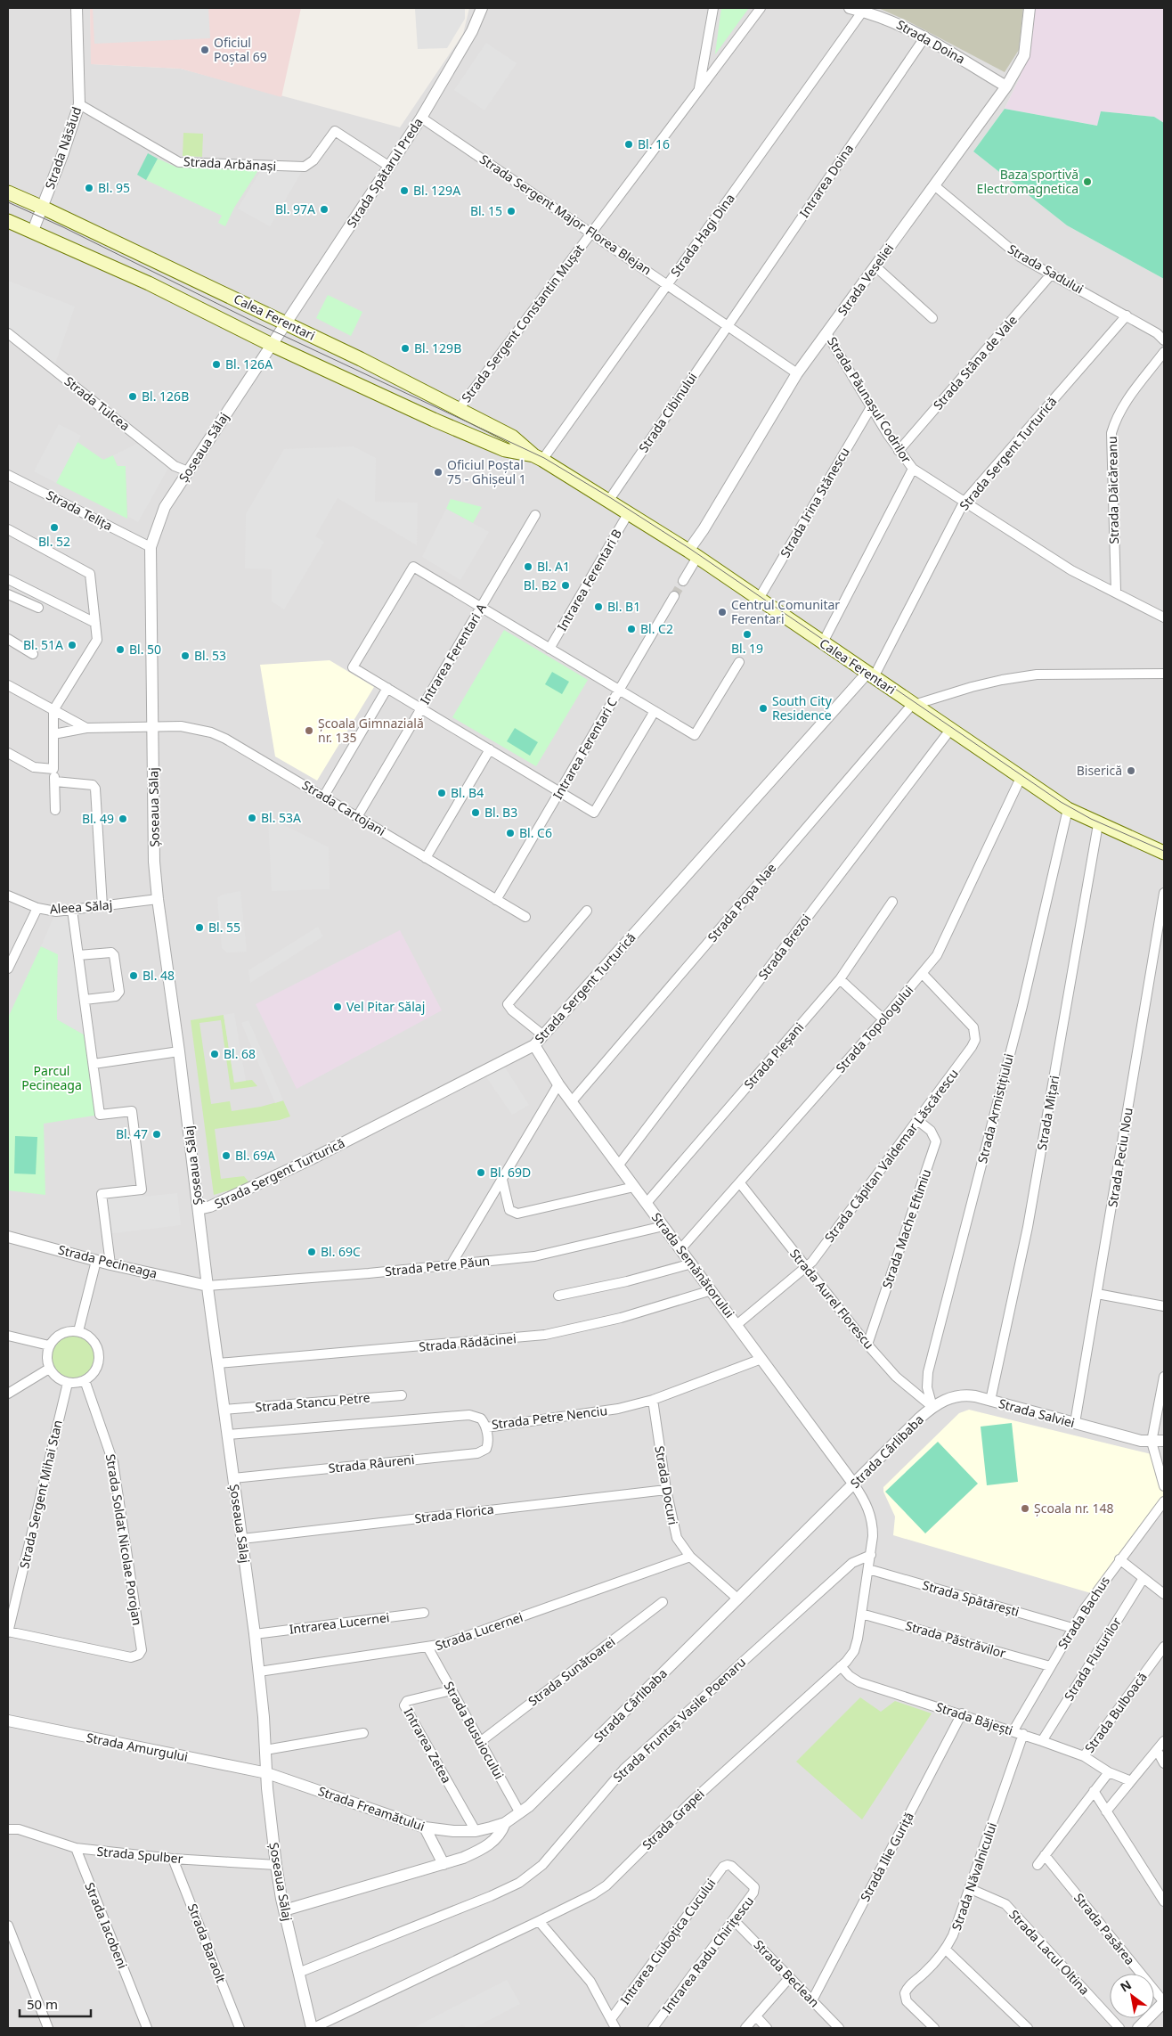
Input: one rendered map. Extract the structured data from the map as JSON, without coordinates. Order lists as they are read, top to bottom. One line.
{"streets":{"main road":["Calea Ferentari"],"street":["Strada Doina","Strada Năsăud","Strada Arbănași","Strada Spătarul Preda","Intrarea Doina","Strada Sergent Major Florea Blejan","Strada Hagi Dina","Strada Sadului","Strada Veseliei","Strada Sergent Constantin Mușat","Strada Stâna de Vale","Strada Păunașul Codrilor","Strada Tulcea","Strada Cibinului","Șoseaua Sălaj","Strada Sergent Turturică","Strada Dăicăreanu","Strada Irina Stănescu","Strada Telița","Intrarea Ferentari B","Intrarea Ferentari A","Intrarea Ferentari C","Strada Cartojani","Strada Popa Nae","Aleea Sălaj","Strada Brezoi","Strada Topologului","Strada Pleșani","Strada Armistițiului","Strada Mițari","Strada Căpitan Valdemar Lăscărescu","Strada Peciu Nou","Strada Mache Eftimiu","Strada Pecineaga","Strada Semănătorului","Strada Petre Păun","Strada Aurel Florescu","Strada Rădăcinei","Strada Stancu Petre","Strada Salviei","Strada Petre Nenciu","Strada Cârlibaba","Strada Râureni","Strada Docuri","Strada Sergent Mihai Stan","Strada Florica","Strada Soldat Nicolae Porojan","Strada Spătărești","Strada Bachus","Intrarea Lucernei","Strada Lucernei","Strada Păstrăvilor","Strada Fluturilor","Strada Sunătoarei","Strada Bulboacă","Strada Băjești","Strada Fruntaș Vasile Poenaru","Strada Busuiocului","Intrarea Zetea","Strada Amurgului","Strada Freamătului","Strada Grapei","Strada Spulber","Strada Ilie Guriță","Strada Năvalnicului","Strada Iacobeni","Strada Pasărea","Intrarea Ciuboțica Cucului","Strada Baraolt","Strada Lacul Oltina","Intrarea Radu Chirițescu","Strada Beclean"]},"crossings":[["Strada Doina","Intrarea Doina"],["Strada Doina","Strada Hagi Dina"],["Strada Doina","Strada Veseliei"],["Strada Năsăud","Strada Arbănași"],["Strada Năsăud","Calea Ferentari"],["Strada Arbănași","Strada Spătarul Preda"],["Strada Spătarul Preda","Strada Sergent Major Florea Blejan"],["Strada Spătarul Preda","Calea Ferentari"],["Strada Spătarul Preda","Șoseaua Sălaj"],["Intrarea Doina","Strada Sergent Major Florea Blejan"],["Intrarea Doina","Strada Cibinului"],["Strada Sergent Major Florea Blejan","Strada Hagi Dina"],["Strada Sergent Major Florea Blejan","Strada Veseliei"],["Strada Sergent Major Florea Blejan","Strada Sergent Constantin Mușat"],["Strada Sergent Major Florea Blejan","Strada Cibinului"],["Strada Hagi Dina","Calea Ferentari"],["Strada Sadului","Strada Veseliei"],["Strada Sadului","Strada Stâna de Vale"],["Strada Sadului","Strada Sergent Turturică"],["Strada Veseliei","Calea Ferentari"],["Strada Veseliei","Strada Păunașul Codrilor"],["Calea Ferentari","Strada Sergent Constantin Mușat"],["Calea Ferentari","Strada Cibinului"],["Calea Ferentari","Șoseaua Sălaj"],["Calea Ferentari","Strada Sergent Turturică"],["Calea Ferentari","Strada Irina Stănescu"],["Calea Ferentari","Intrarea Ferentari B"],["Calea Ferentari","Strada Popa Nae"],["Calea Ferentari","Strada Brezoi"],["Calea Ferentari","Strada Topologului"],["Calea Ferentari","Strada Armistițiului"],["Calea Ferentari","Strada Mițari"],["Strada Stâna de Vale","Strada Păunașul Codrilor"],["Strada Păunașul Codrilor","Strada Sergent Turturică"],["Strada Păunașul Codrilor","Strada Dăicăreanu"],["Strada Păunașul Codrilor","Strada Irina Stănescu"],["Strada Tulcea","Șoseaua Sălaj"],["Șoseaua Sălaj","Strada Sergent Turturică"],["Șoseaua Sălaj","Strada Telița"],["Șoseaua Sălaj","Strada Cartojani"],["Șoseaua Sălaj","Aleea Sălaj"],["Șoseaua Sălaj","Strada Pecineaga"],["Șoseaua Sălaj","Strada Petre Păun"],["Șoseaua Sălaj","Strada Rădăcinei"],["Șoseaua Sălaj","Strada Stancu Petre"],["Șoseaua Sălaj","Strada Petre Nenciu"],["Șoseaua Sălaj","Strada Cârlibaba"],["Șoseaua Sălaj","Strada Râureni"],["Șoseaua Sălaj","Strada Florica"],["Șoseaua Sălaj","Intrarea Lucernei"],["Șoseaua Sălaj","Strada Lucernei"],["Șoseaua Sălaj","Strada Fruntaș Vasile Poenaru"],["Șoseaua Sălaj","Strada Amurgului"],["Șoseaua Sălaj","Strada Freamătului"],["Șoseaua Sălaj","Strada Grapei"],["Șoseaua Sălaj","Strada Spulber"],["Strada Sergent Turturică","Strada Semănătorului"],["Intrarea Ferentari A","Strada Cartojani"],["Intrarea Ferentari C","Strada Cartojani"],["Strada Popa Nae","Strada Semănătorului"],["Strada Brezoi","Strada Semănătorului"],["Strada Topologului","Strada Căpitan Valdemar Lăscărescu"],["Strada Topologului","Strada Semănătorului"],["Strada Topologului","Strada Aurel Florescu"],["Strada Pleșani","Strada Semănătorului"],["Strada Armistițiului","Strada Aurel Florescu"],["Strada Armistițiului","Strada Salviei"],["Strada Armistițiului","Strada Cârlibaba"],["Strada Mițari","Strada Salviei"],["Strada Căpitan Valdemar Lăscărescu","Strada Mache Eftimiu"],["Strada Căpitan Valdemar Lăscărescu","Strada Semănătorului"],["Strada Căpitan Valdemar Lăscărescu","Strada Aurel Florescu"],["Strada Peciu Nou","Strada Salviei"],["Strada Mache Eftimiu","Strada Aurel Florescu"],["Strada Pecineaga","Strada Petre Păun"],["Strada Semănătorului","Strada Petre Păun"],["Strada Semănătorului","Strada Rădăcinei"],["Strada Semănătorului","Strada Petre Nenciu"],["Strada Semănătorului","Strada Cârlibaba"],["Strada Semănătorului","Strada Grapei"],["Strada Aurel Florescu","Strada Salviei"],["Strada Aurel Florescu","Strada Cârlibaba"],["Strada Salviei","Strada Cârlibaba"],["Strada Petre Nenciu","Strada Râureni"],["Strada Petre Nenciu","Strada Docuri"],["Strada Cârlibaba","Strada Docuri"],["Strada Cârlibaba","Strada Busuiocului"],["Strada Cârlibaba","Strada Freamătului"],["Strada Cârlibaba","Strada Grapei"],["Strada Docuri","Strada Florica"],["Strada Docuri","Strada Lucernei"],["Strada Sergent Mihai Stan","Strada Soldat Nicolae Porojan"],["Strada Spătărești","Strada Bachus"],["Strada Spătărești","Strada Grapei"],["Strada Bachus","Strada Păstrăvilor"],["Strada Bachus","Strada Băjești"],["Strada Lucernei","Strada Busuiocului"],["Strada Păstrăvilor","Strada Grapei"],["Strada Fluturilor","Strada Băjești"],["Strada Sunătoarei","Strada Busuiocului"],["Strada Bulboacă","Strada Băjești"],["Strada Băjești","Strada Grapei"],["Strada Băjești","Strada Ilie Guriță"],["Strada Băjești","Strada Năvalnicului"],["Strada Fruntaș Vasile Poenaru","Strada Grapei"],["Strada Busuiocului","Intrarea Zetea"],["Intrarea Zetea","Strada Freamătului"],["Strada Amurgului","Strada Freamătului"],["Strada Spulber","Strada Iacobeni"],["Strada Spulber","Strada Baraolt"],["Strada Ilie Guriță","Strada Beclean"],["Strada Năvalnicului","Strada Lacul Oltina"],["Intrarea Ciuboțica Cucului","Intrarea Radu Chirițescu"],["Intrarea Radu Chirițescu","Strada Beclean"]],"parks":["Parcul Pecineaga"],"places":["Oficiul Poștal 69","Bl. 16","Baza sportivă Electromagnetica","Bl. 95","Bl. 129A","Bl. 97A","Bl. 15","Bl. 129B","Bl. 126A","Bl. 126B","Oficiul Poștal 75 - Ghișeul 1","Bl. 52","Bl. A1","Bl. B2","Bl. B1","Centrul Comunitar Ferentari","Bl. C2","Bl. 19","Bl. 51A","Bl. 50","Bl. 53","South City Residence","Școala Gimnazială nr. 135","Biserică","Bl. B4","Bl. B3","Bl. 53A","Bl. 49","Bl. C6","Bl. 55","Bl. 48","Vel Pitar Sălaj","Bl. 68","Bl. 47","Bl. 69A","Bl. 69D","Bl. 69C","Școala nr. 148"],"scale_bar":"50 m","north":"top left"}
